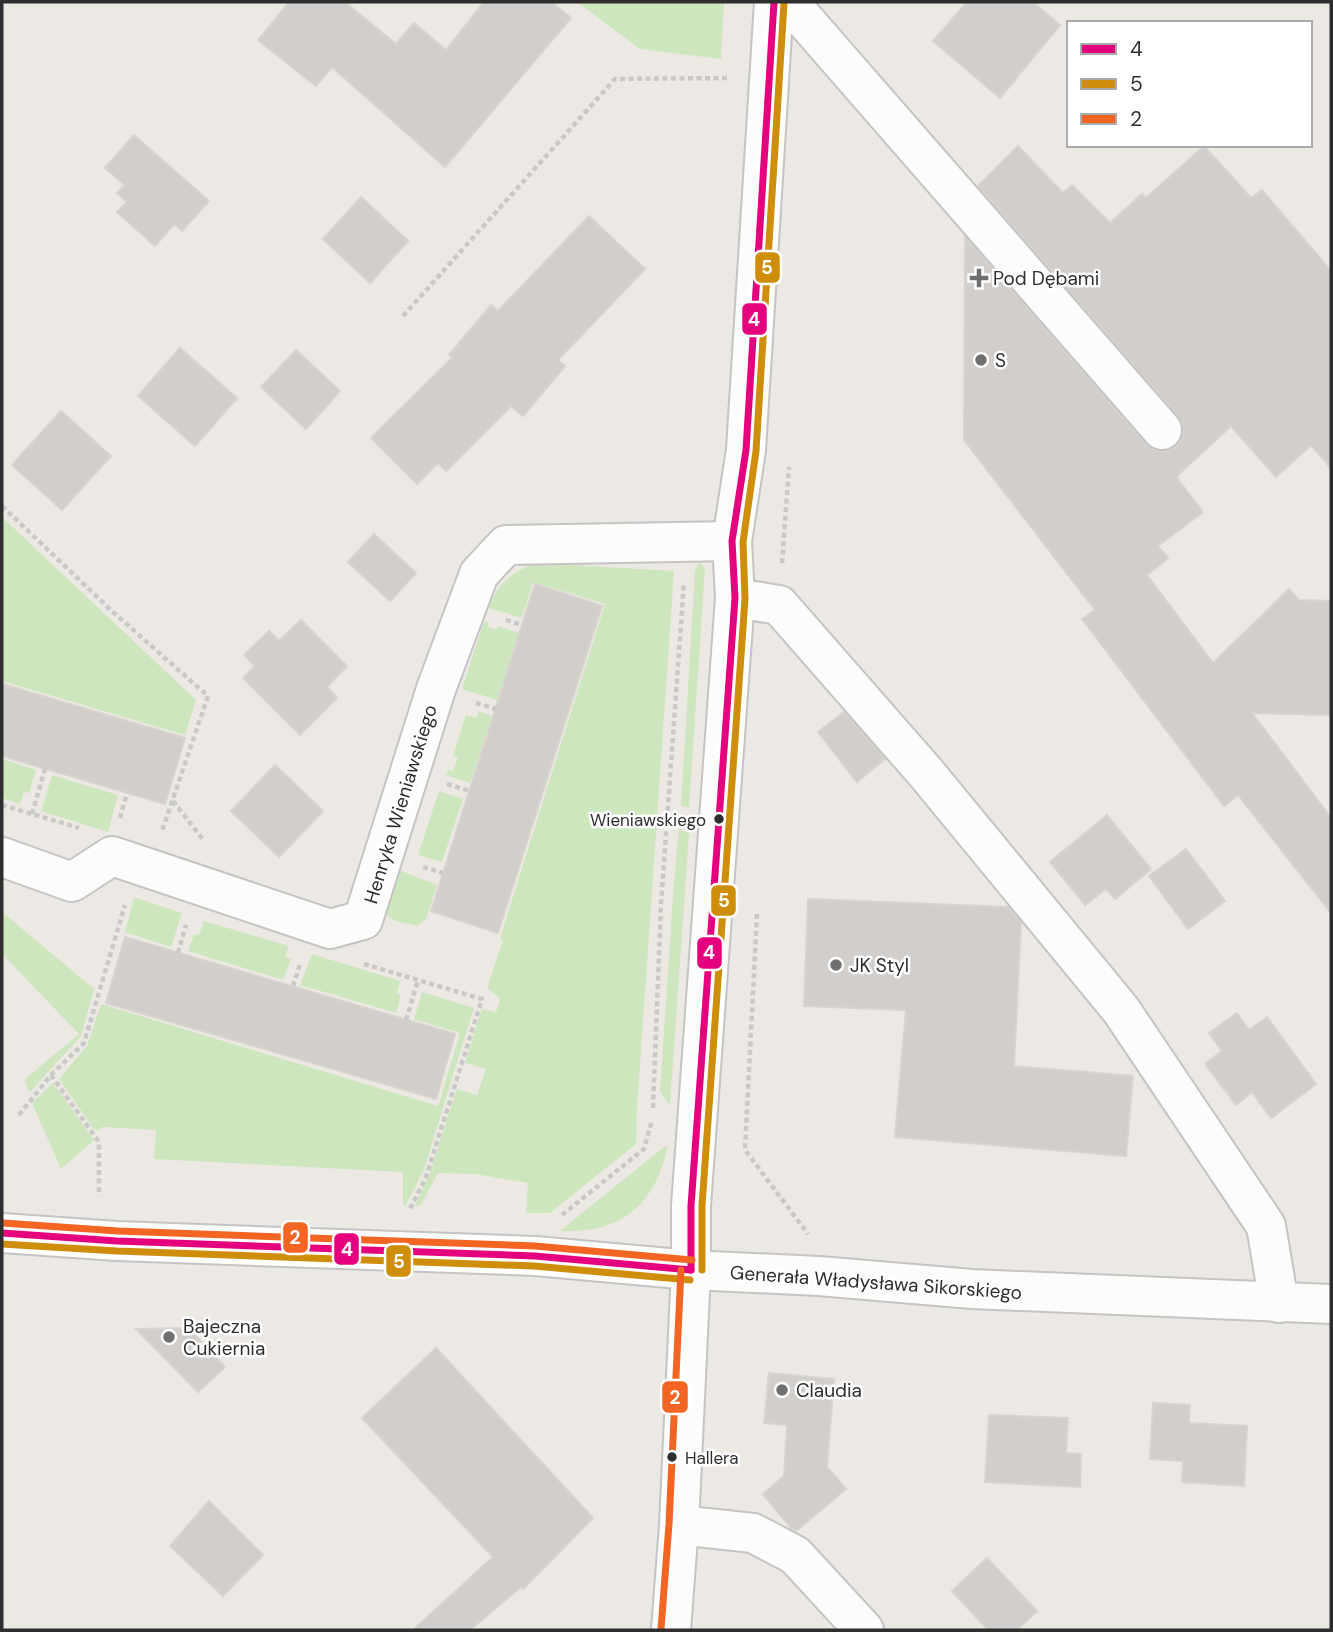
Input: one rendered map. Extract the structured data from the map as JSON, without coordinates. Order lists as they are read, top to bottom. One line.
{"streets":{"street":["Henryka Wieniawskiego","Generała Władysława Sikorskiego"]},"places":{"health":["Pod Dębami"],"other":["S","Wieniawskiego","JK Styl","Bajeczna Cukiernia","Claudia","Hallera"]},"lines":["transit line 4","transit line 5","transit line 2"],"legend":["4","5","2"]}
